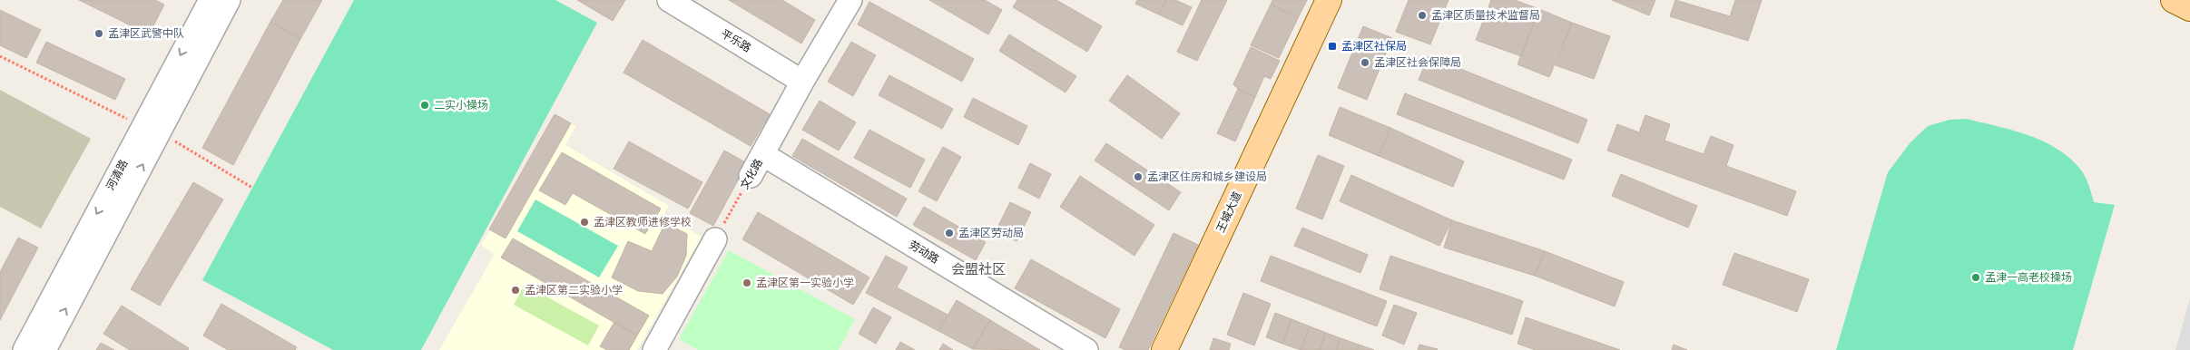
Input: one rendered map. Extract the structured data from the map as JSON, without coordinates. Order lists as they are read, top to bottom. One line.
{"streets":{"main road":["王城大道"],"street":["平乐路","文化路","河清路","劳动路"]},"crossings":[["平乐路","文化路"],["文化路","劳动路"]],"districts":["会盟社区"],"places":{"other":["孟津区质量技术监督局","孟津区武警中队","孟津区社会保障局","二实小操场","孟津区住房和城乡建设局","孟津区教师进修学校","孟津区劳动局","孟津一高老校操场","孟津区第一实验小学","孟津区第二实验小学"],"transit":["孟津区社保局"]}}
